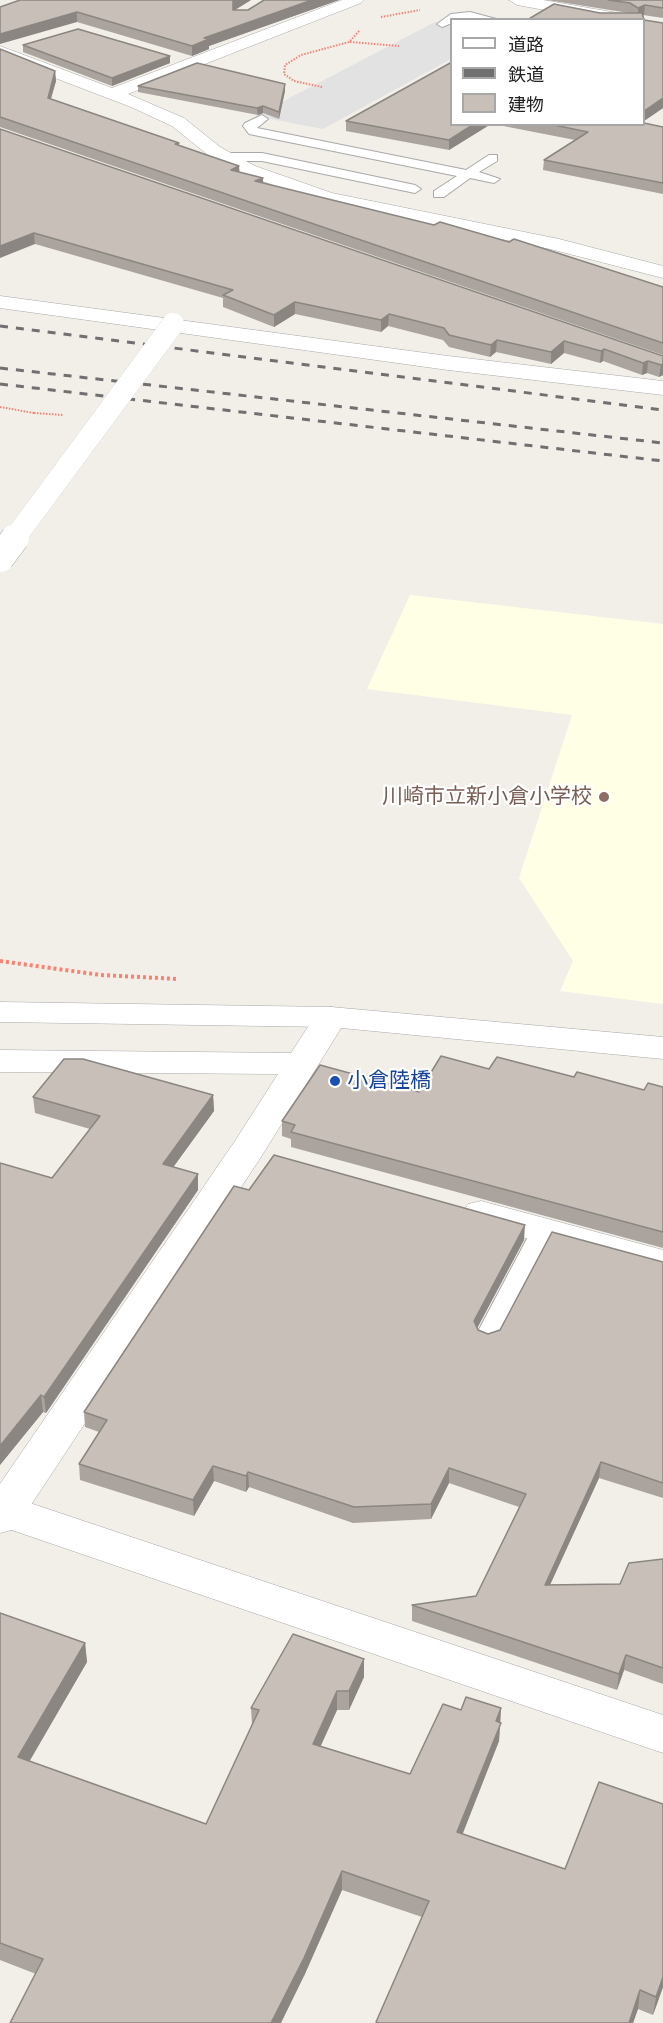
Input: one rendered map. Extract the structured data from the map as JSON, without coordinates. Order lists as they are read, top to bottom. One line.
{"places":["川崎市立新小倉小学校","小倉陸橋"],"legend":["道路","鉄道","建物"]}
